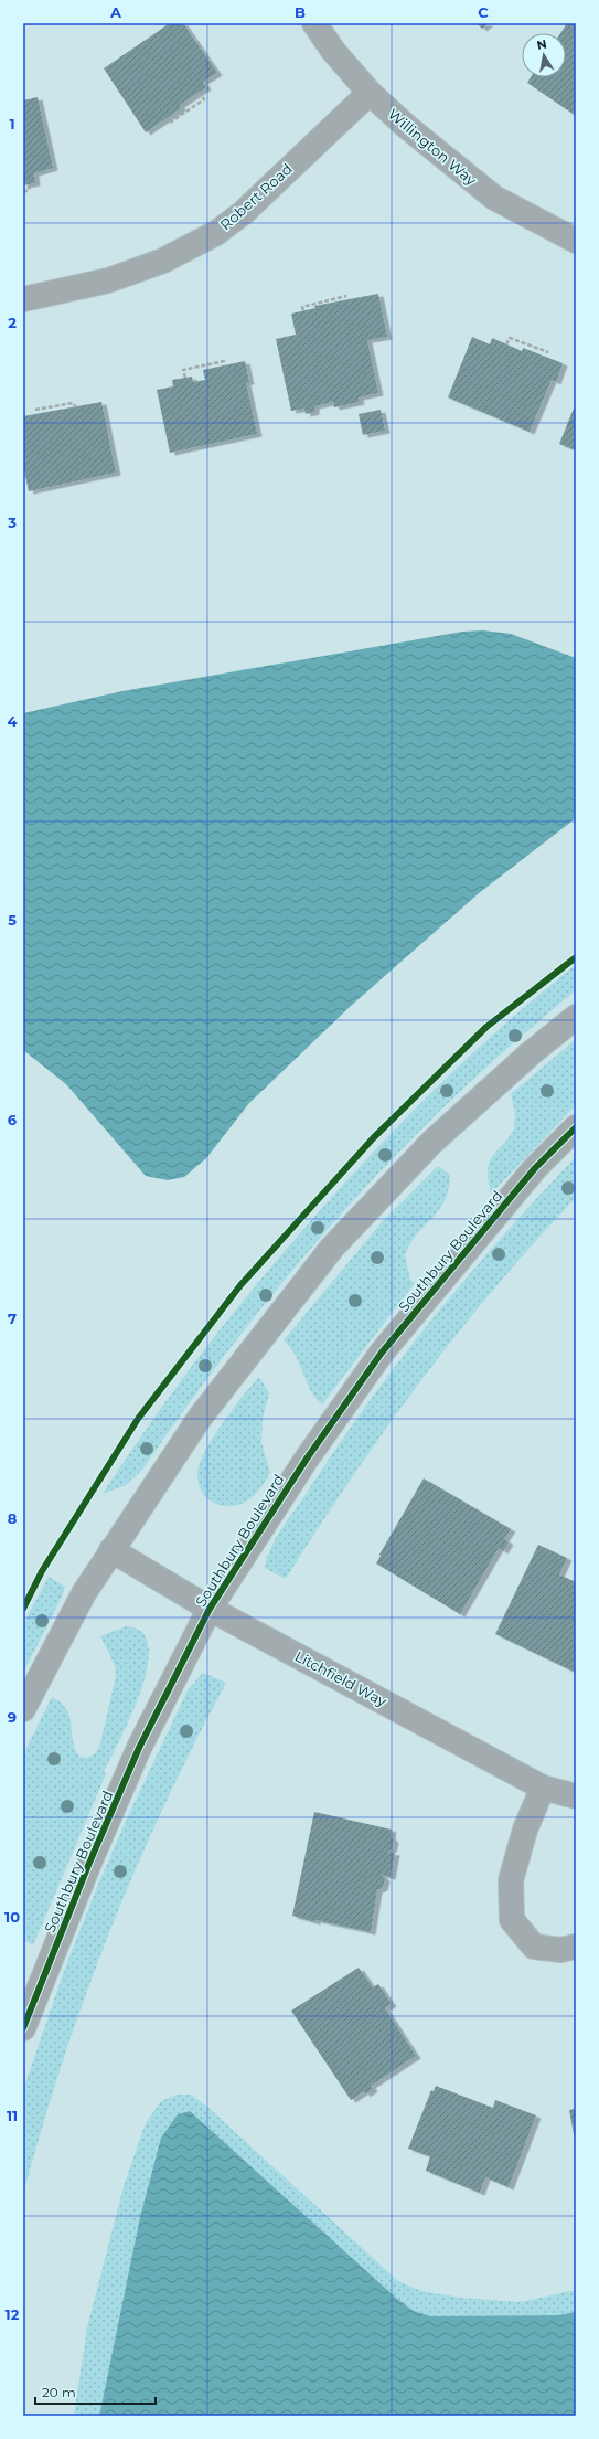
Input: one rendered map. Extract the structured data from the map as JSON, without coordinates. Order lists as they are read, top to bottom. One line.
{"streets":{"street":["Willington Way","Robert Road","Southbury Boulevard","Litchfield Way"]},"crossings":[["Willington Way","Robert Road"],["Southbury Boulevard","Litchfield Way"]],"scale_bar":"20 m","north":"top","grid":{"columns":["A","B","C"],"rows":["1","2","3","4","5","6","7","8","9","10","11","12"]}}
